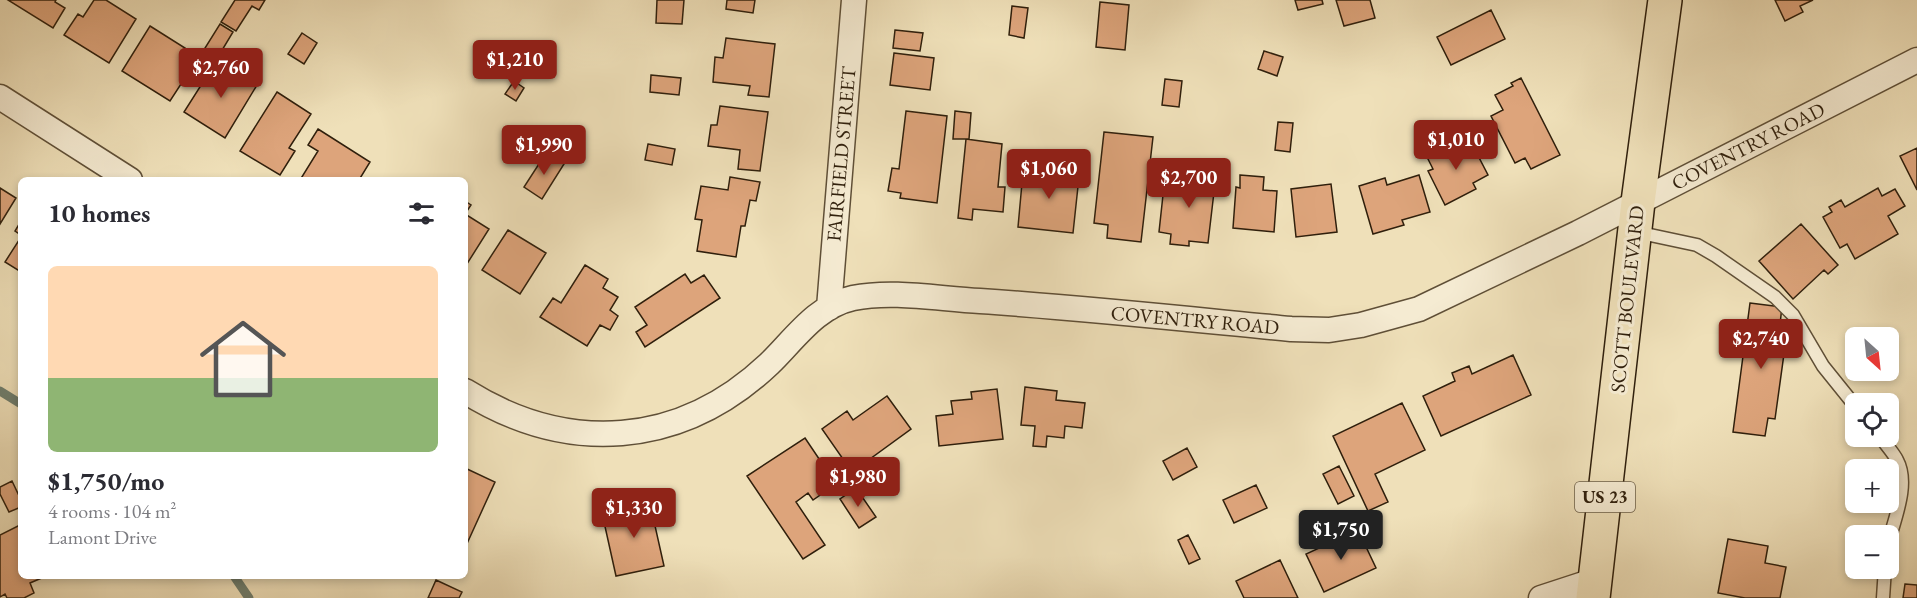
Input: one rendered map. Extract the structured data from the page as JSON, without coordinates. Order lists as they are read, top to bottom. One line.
{"streets":{"highway":["SCOTT BOULEVARD","US 23"],"street":["COVENTRY ROAD","FAIRFIELD STREET"]},"crossings":[["COVENTRY ROAD","FAIRFIELD STREET"],["COVENTRY ROAD","SCOTT BOULEVARD"]],"north":"bottom right","page":{"price":["$1,210","$2,760","$1,010","$1,990","$1,060","$2,700","$2,740","$1,980","$1,330","$1,750"],"heading":"10 homes","list":[{"name":"$1,750/mo","note":"4 rooms · 104 m² · Lamont Drive"}],"map_buttons":["+","−"]}}
